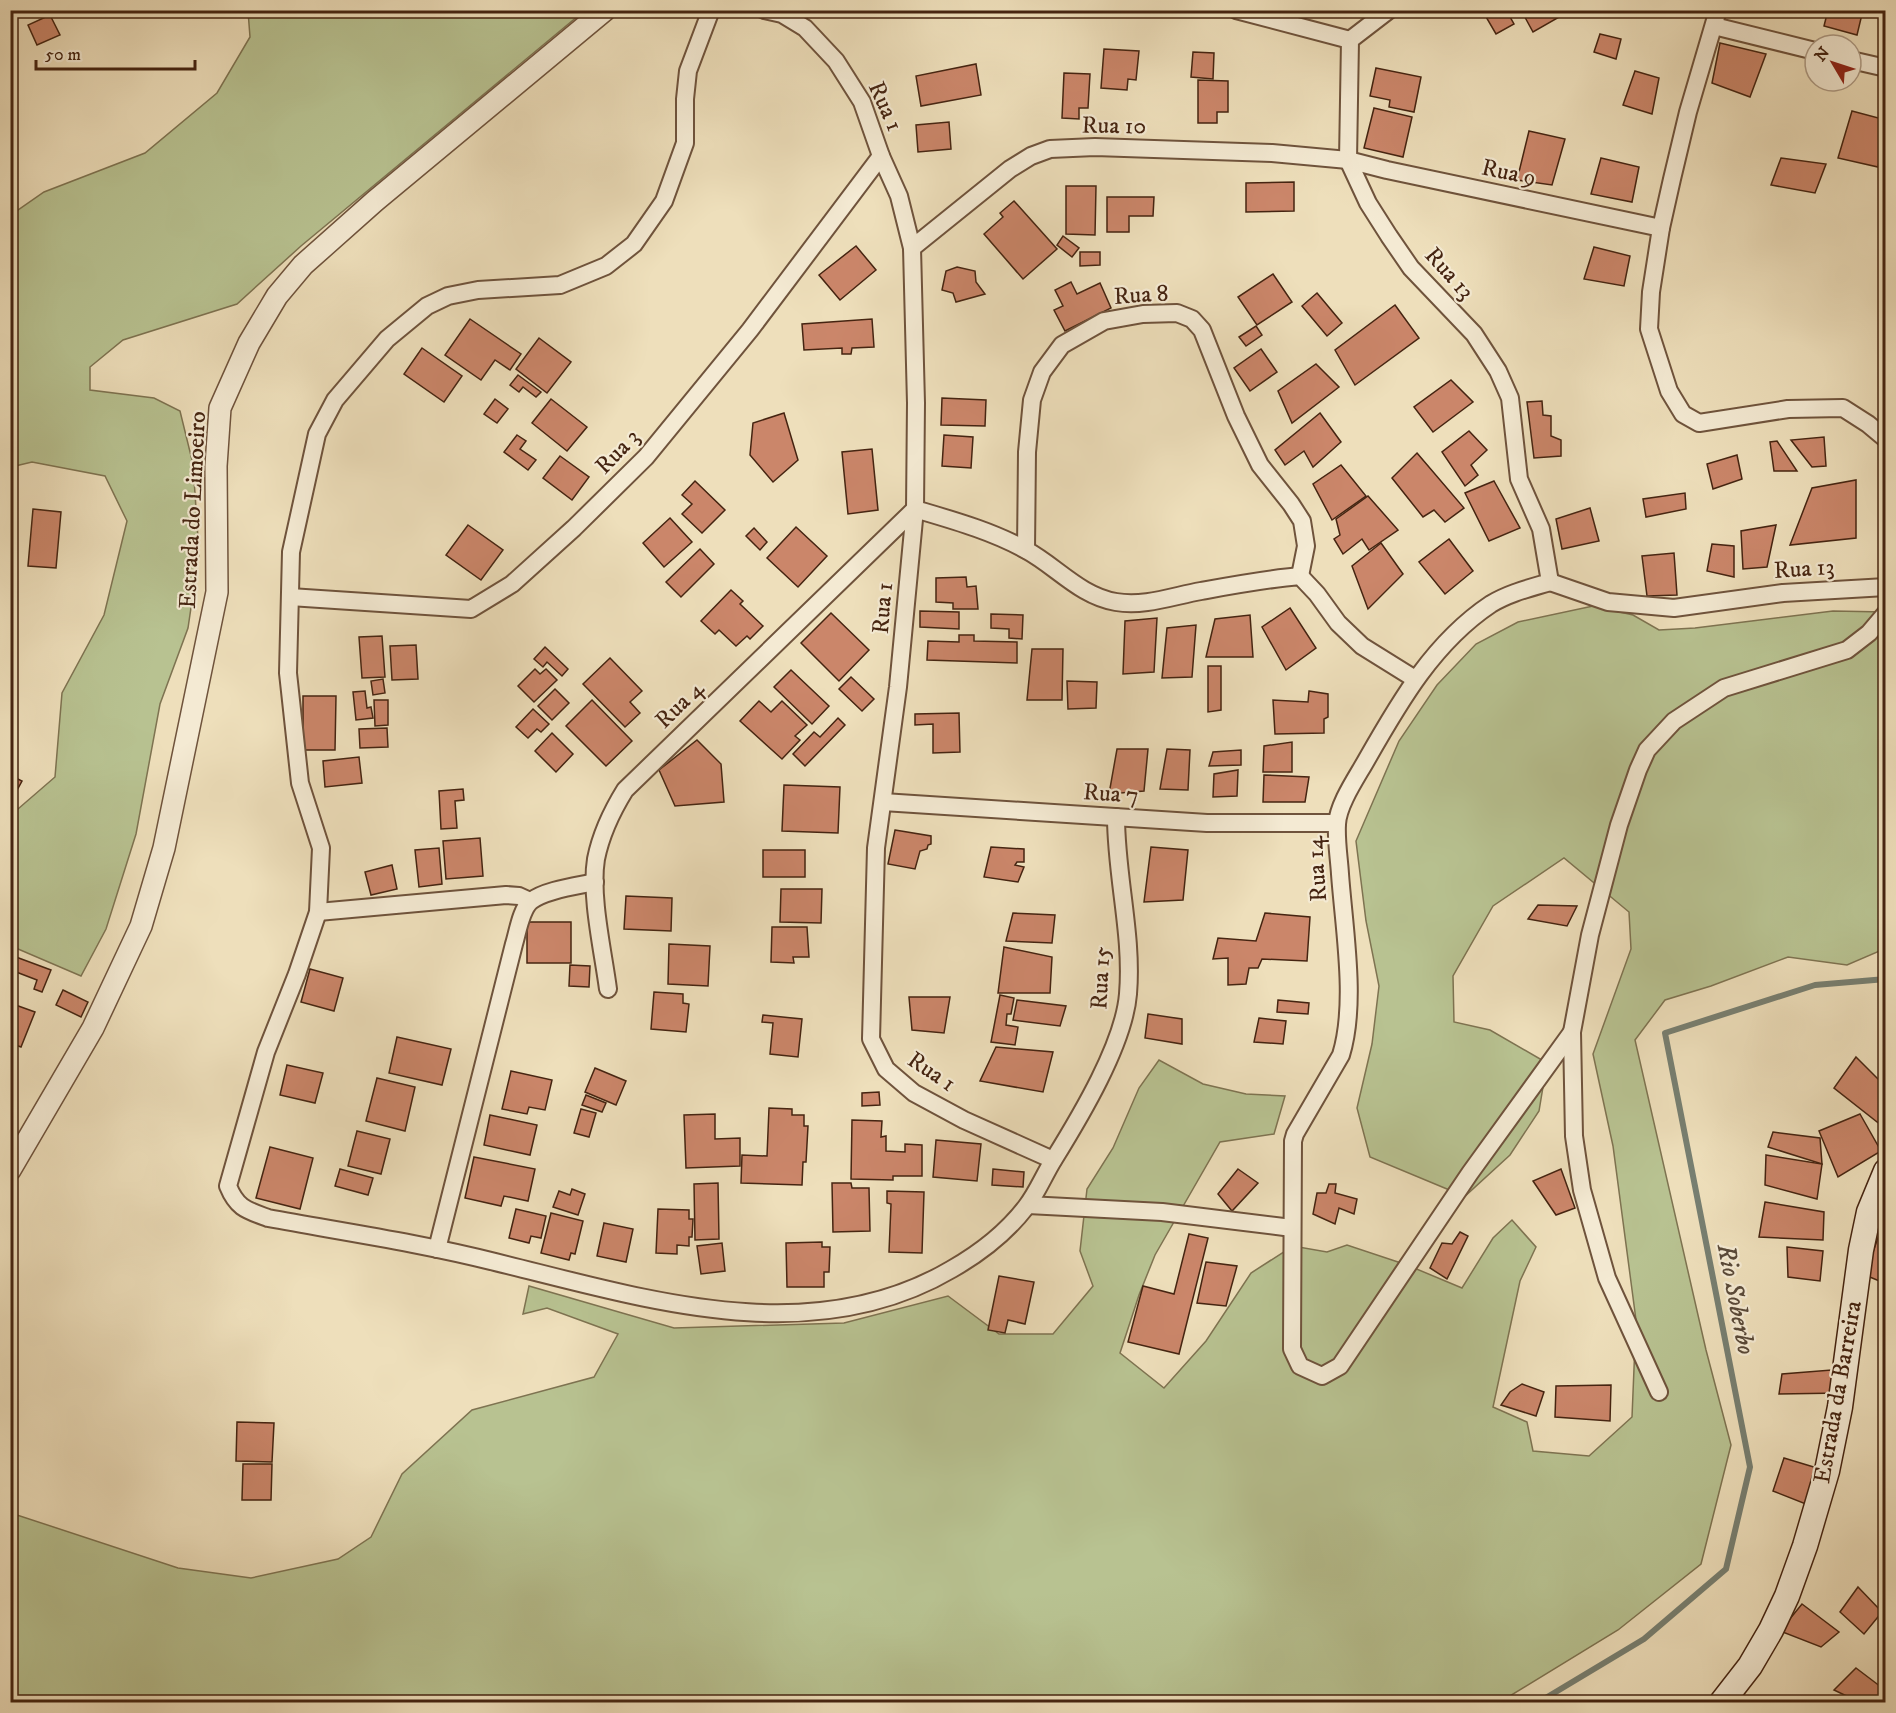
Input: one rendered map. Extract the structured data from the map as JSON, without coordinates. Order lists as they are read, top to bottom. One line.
{"streets":{"main road":["Estrada da Barreira"],"street":["Rua 1","Rua 10","Rua 9","Rua 13","Rua 8","Rua 3","Estrada do Limoeiro","Rua 4","Rua 7","Rua 14","Rua 15"]},"crossings":[["Rua 1","Rua 10"],["Rua 1","Rua 3"],["Rua 1","Rua 4"],["Rua 1","Rua 7"],["Rua 1","Rua 15"],["Rua 10","Rua 9"],["Rua 10","Rua 13"],["Rua 9","Rua 13"],["Rua 3","Rua 15"],["Rua 7","Rua 14"],["Rua 7","Rua 15"]],"water":["Rio Soberbo"],"scale_bar":"50 m","north":"top left"}
